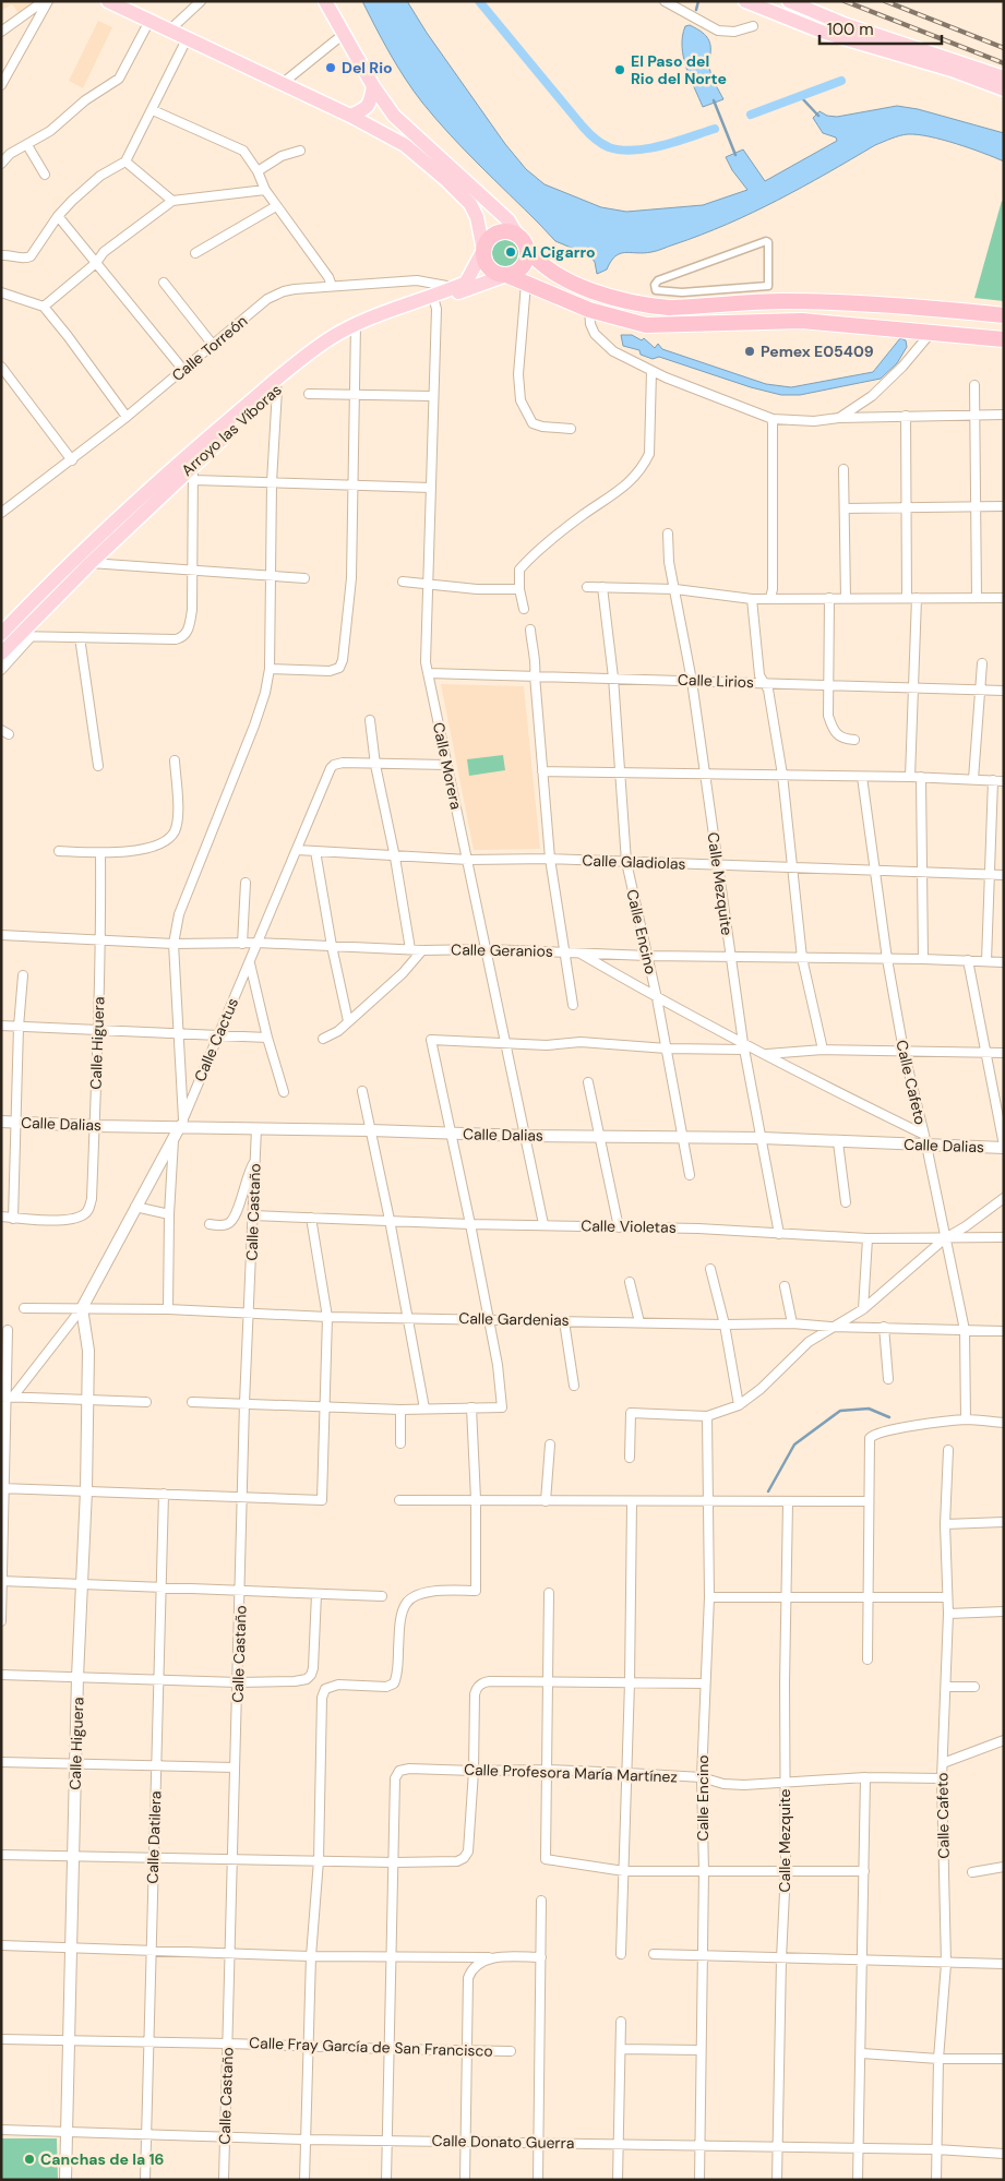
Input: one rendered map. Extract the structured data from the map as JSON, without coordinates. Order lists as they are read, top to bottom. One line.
{"streets":{"main road":["Arroyo las Víboras"],"street":["Calle Torreón","Calle Lirios","Calle Morera","Calle Gladiolas","Calle Mezquite","Calle Encino","Calle Geranios","Calle Cactus","Calle Higuera","Calle Cafeto","Calle Dalias","Calle Castaño","Calle Violetas","Calle Gardenias","Calle Profesora María Martínez","Calle Datilera","Calle Fray García de San Francisco","Calle Donato Guerra"]},"crossings":[["Calle Torreón","Arroyo las Víboras"],["Arroyo las Víboras","Calle Morera"],["Calle Lirios","Calle Morera"],["Calle Lirios","Calle Mezquite"],["Calle Lirios","Calle Encino"],["Calle Morera","Calle Gladiolas"],["Calle Morera","Calle Geranios"],["Calle Morera","Calle Dalias"],["Calle Morera","Calle Violetas"],["Calle Gladiolas","Calle Mezquite"],["Calle Gladiolas","Calle Encino"],["Calle Gladiolas","Calle Cactus"],["Calle Gladiolas","Calle Cafeto"],["Calle Mezquite","Calle Geranios"],["Calle Mezquite","Calle Dalias"],["Calle Mezquite","Calle Violetas"],["Calle Mezquite","Calle Profesora María Martínez"],["Calle Mezquite","Calle Donato Guerra"],["Calle Encino","Calle Geranios"],["Calle Encino","Calle Dalias"],["Calle Encino","Calle Profesora María Martínez"],["Calle Encino","Calle Donato Guerra"],["Calle Geranios","Calle Cactus"],["Calle Geranios","Calle Higuera"],["Calle Geranios","Calle Cafeto"],["Calle Cactus","Calle Higuera"],["Calle Cactus","Calle Dalias"],["Calle Cactus","Calle Gardenias"],["Calle Higuera","Calle Dalias"],["Calle Higuera","Calle Gardenias"],["Calle Higuera","Calle Fray García de San Francisco"],["Calle Higuera","Calle Donato Guerra"],["Calle Cafeto","Calle Dalias"],["Calle Cafeto","Calle Violetas"],["Calle Cafeto","Calle Gardenias"],["Calle Cafeto","Calle Profesora María Martínez"],["Calle Cafeto","Calle Donato Guerra"],["Calle Dalias","Calle Castaño"],["Calle Castaño","Calle Violetas"],["Calle Castaño","Calle Gardenias"],["Calle Castaño","Calle Fray García de San Francisco"],["Calle Castaño","Calle Donato Guerra"],["Calle Datilera","Calle Fray García de San Francisco"],["Calle Datilera","Calle Donato Guerra"]],"places":["Del Rio","El Paso del Rio del Norte","Al Cigarro","Pemex E05409","Canchas de la 16"],"scale_bar":"100 m"}
